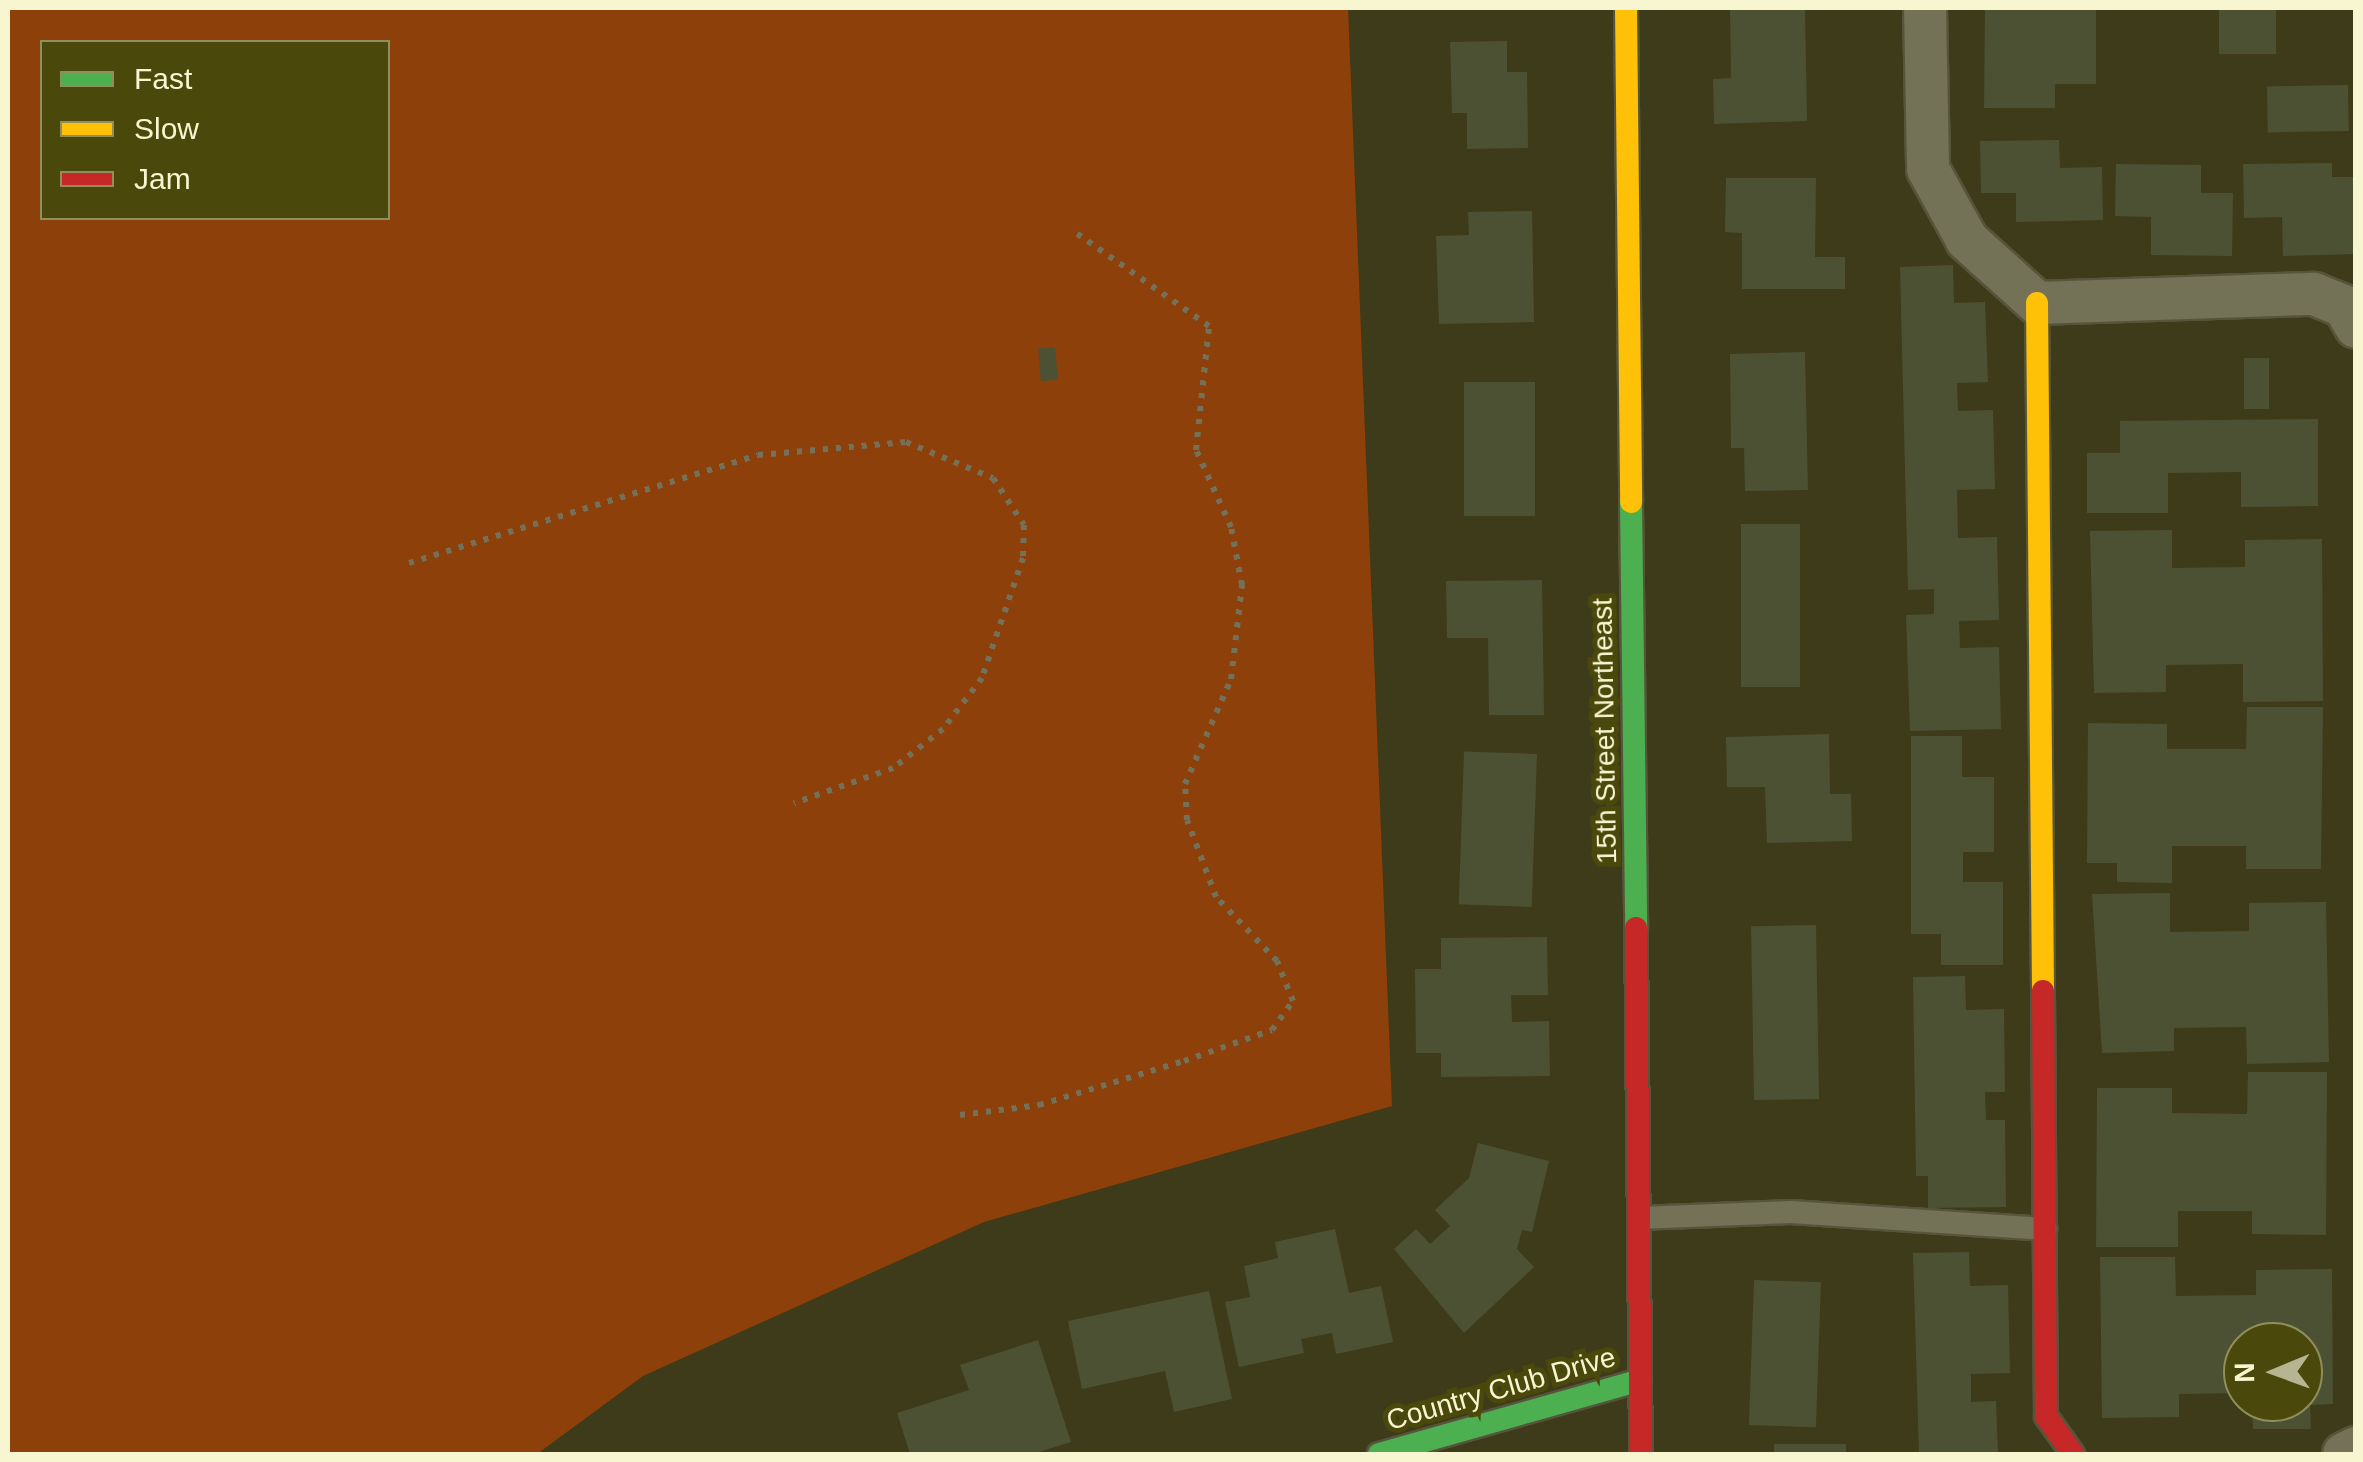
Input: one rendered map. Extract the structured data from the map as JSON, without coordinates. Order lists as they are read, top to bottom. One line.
{"streets":{"street":["15th Street Northeast","Country Club Drive"]},"crossings":[["15th Street Northeast","Country Club Drive"]],"legend":["Fast","Slow","Jam"],"north":"left"}
